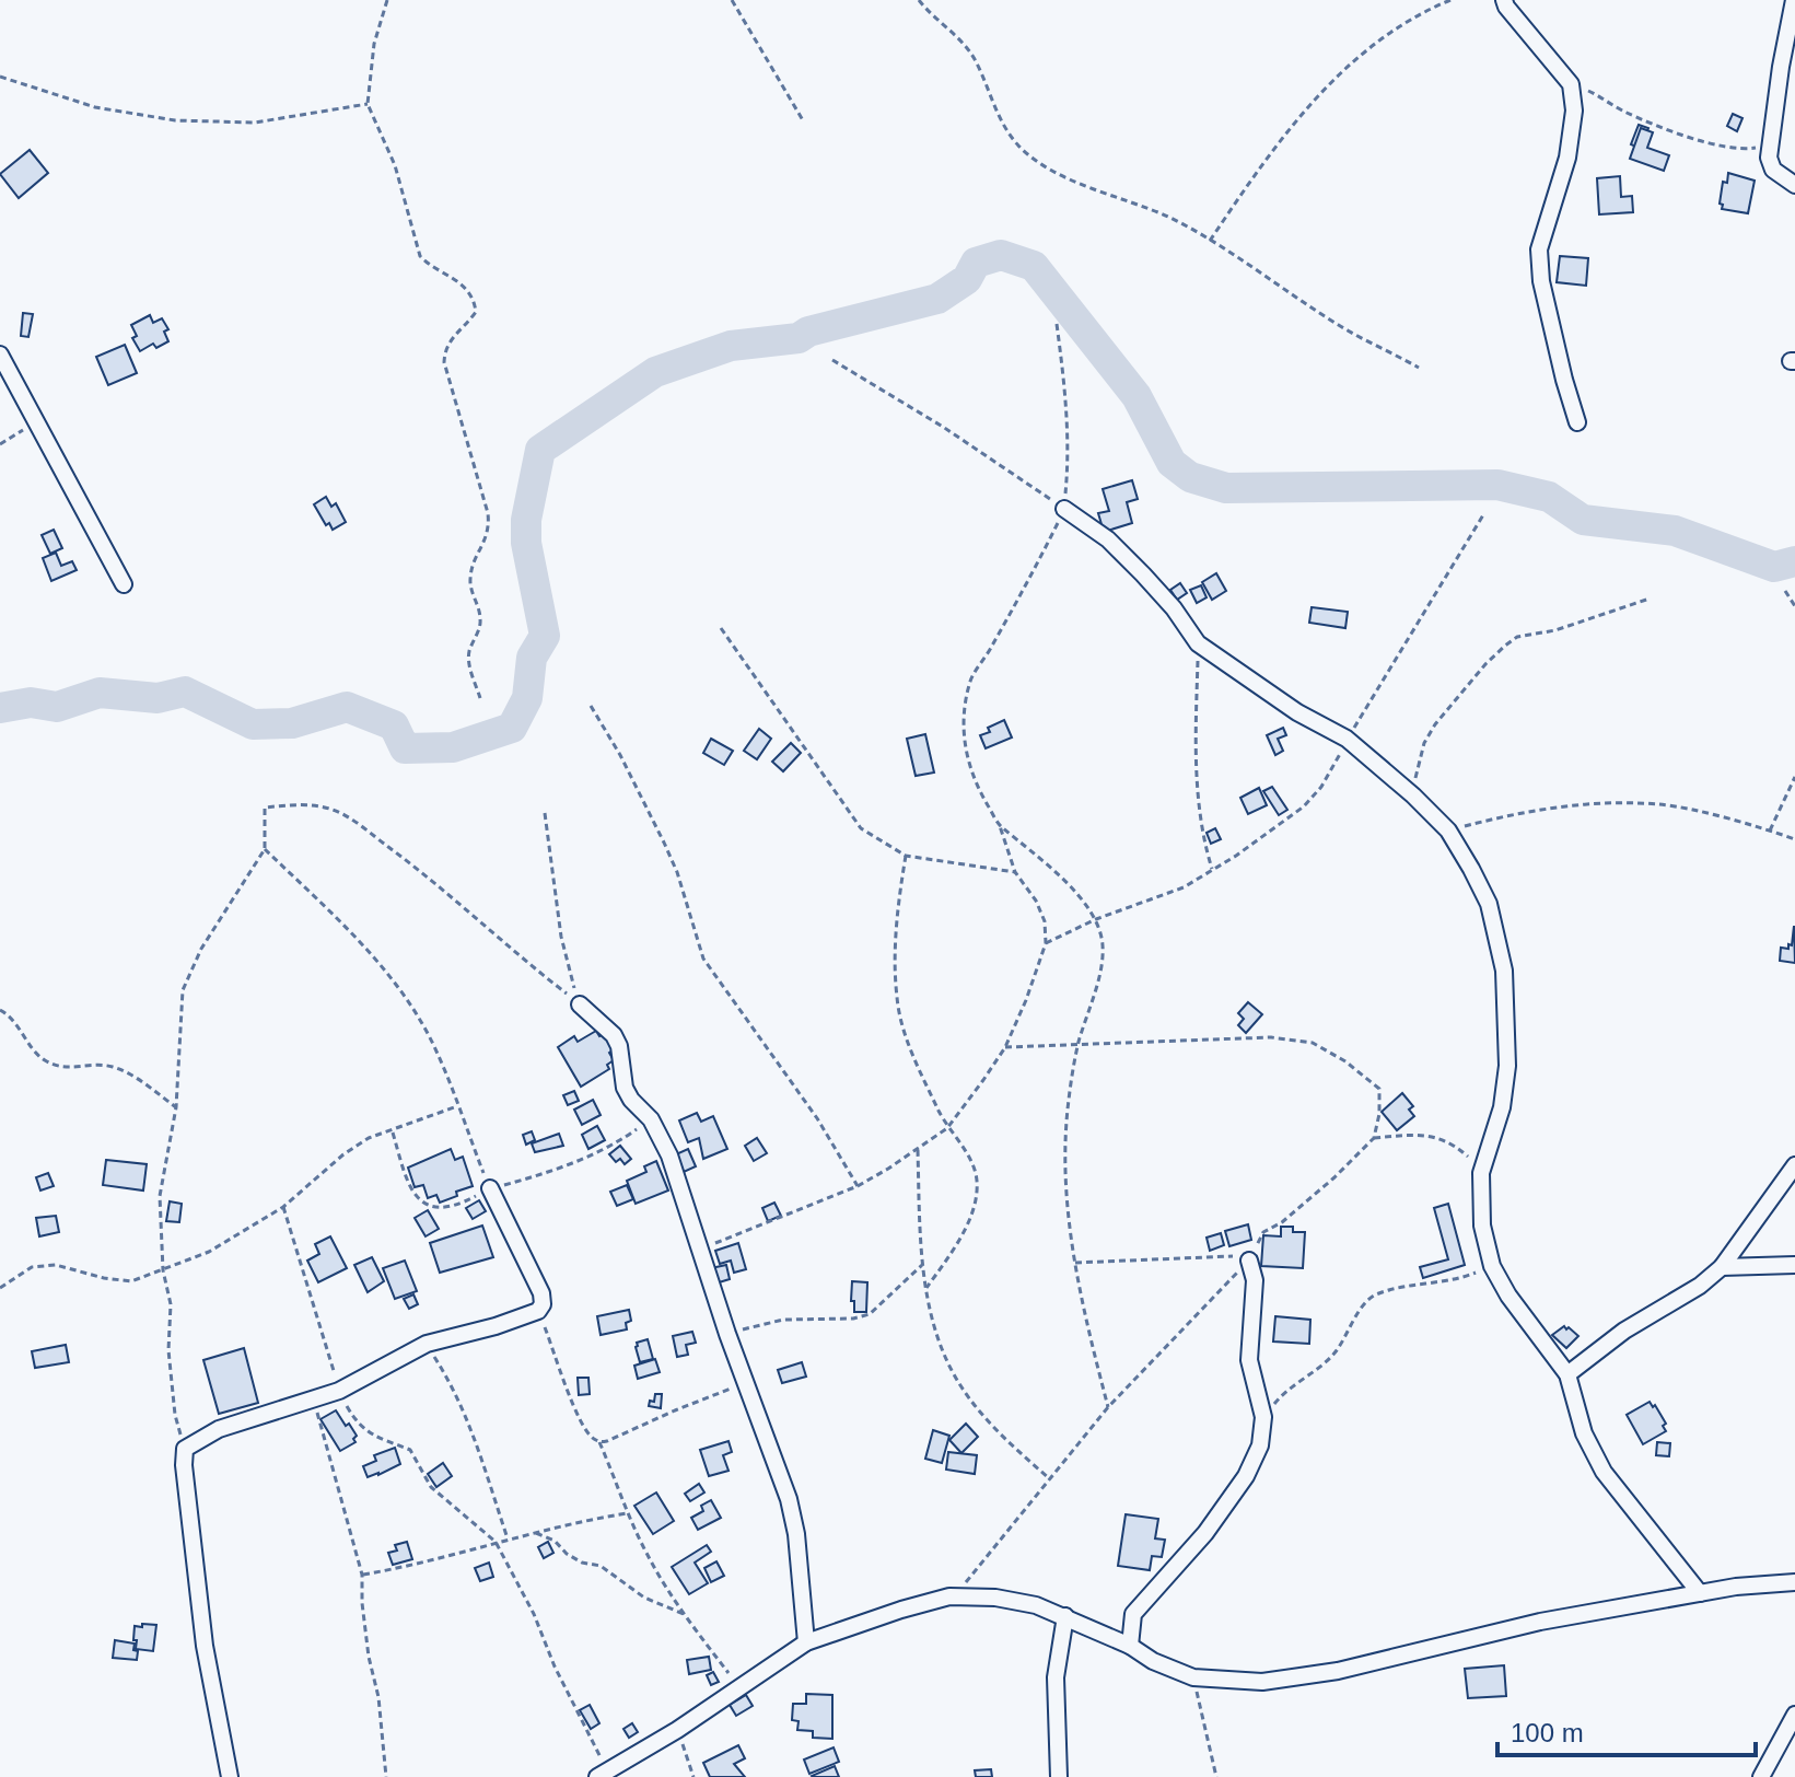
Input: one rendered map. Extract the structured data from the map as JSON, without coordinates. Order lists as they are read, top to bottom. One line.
{"scale_bar":"100 m"}
